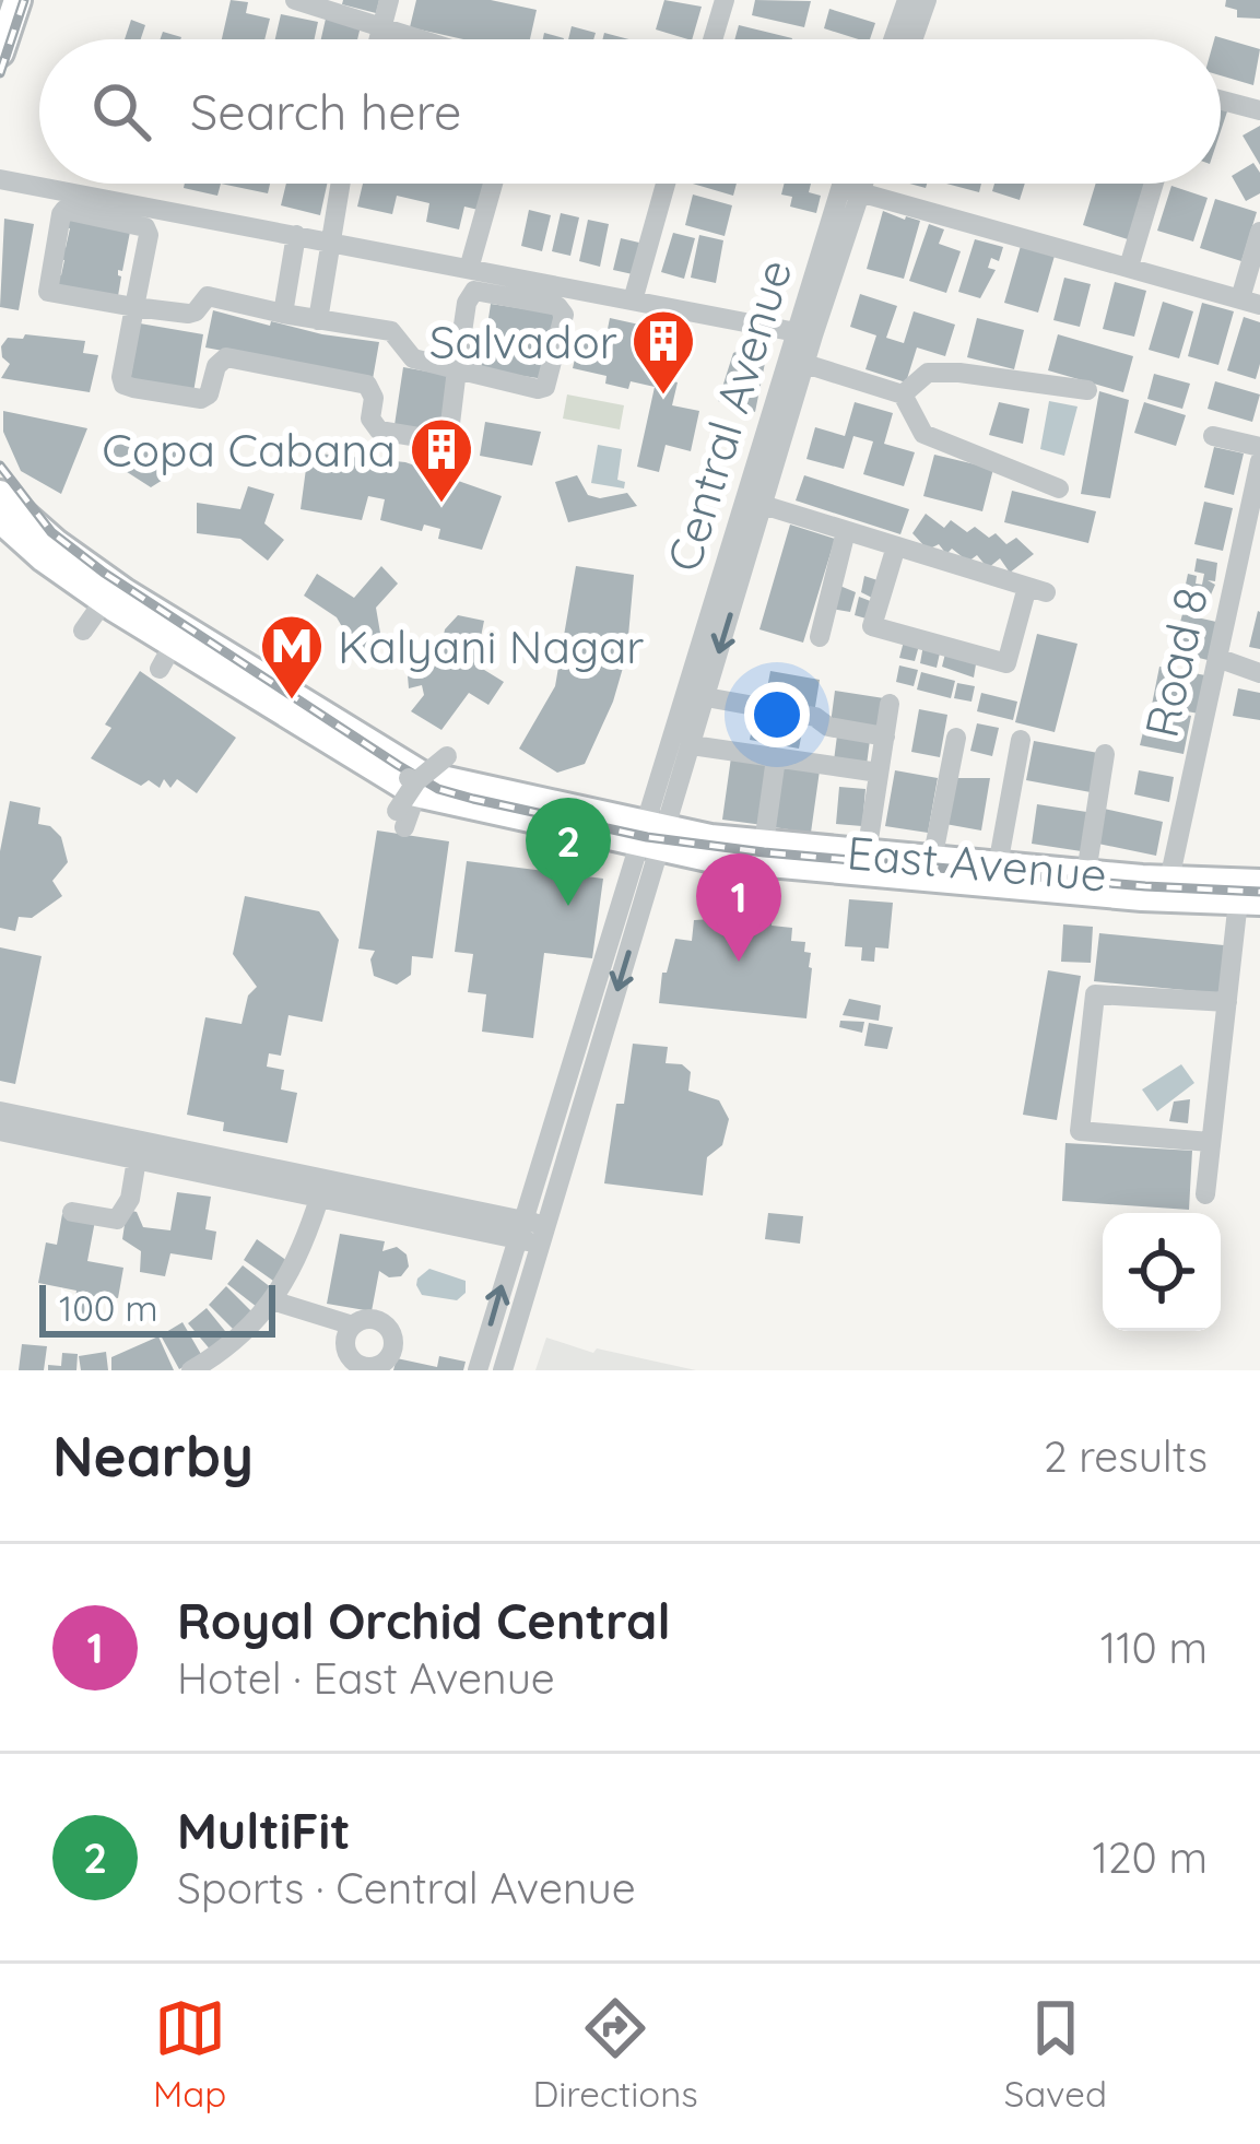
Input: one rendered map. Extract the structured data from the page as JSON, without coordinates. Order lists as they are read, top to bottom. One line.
{"streets":{"main road":["East Avenue"],"street":["Central Avenue","Road 8"]},"crossings":[["Central Avenue","East Avenue"],["Road 8","East Avenue"]],"places":{"building":["Salvador","Copa Cabana"],"metro station":["Kalyani Nagar"]},"scale_bar":"100 m","page":{"search":"Search here","pins":["2","1"],"scale":"100 m","heading":["Nearby","2 results"],"list":[{"mark":"1","name":"Royal Orchid Central","note":"Hotel · East Avenue","value":"110 m"},{"mark":"2","name":"MultiFit","note":"Sports · Central Avenue","value":"120 m"}],"nav":["Map","Directions","Saved"]}}
